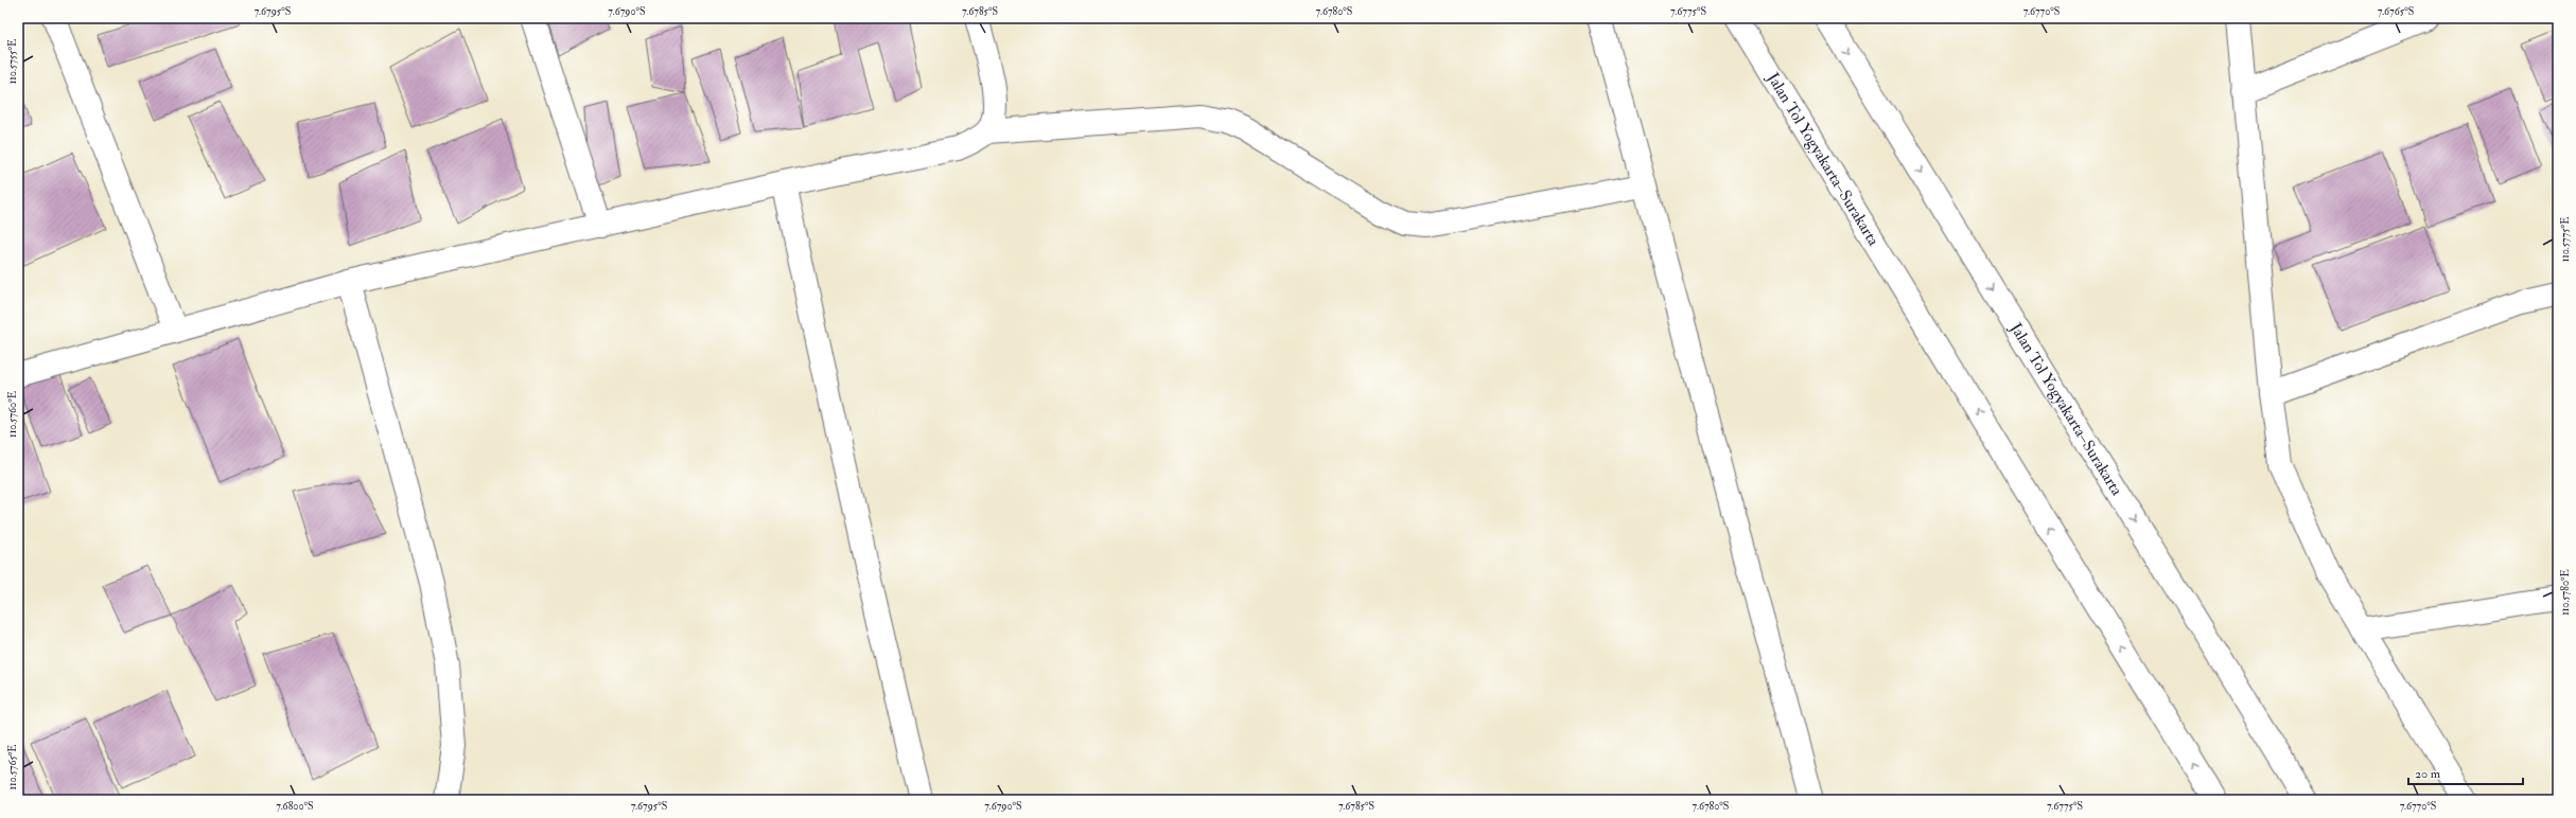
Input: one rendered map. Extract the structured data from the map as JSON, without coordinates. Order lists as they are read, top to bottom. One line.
{"streets":{"main road":["Jalan Tol Yogyakarta–Surakarta"]},"scale_bar":"20 m","coordinates":["7.6795°S","7.6790°S","7.6785°S","7.6780°S","7.6775°S","7.6770°S","7.6765°S","110.5755°E","110.5775°E","110.5760°E","110.5780°E","110.5765°E","7.6800°S"]}
